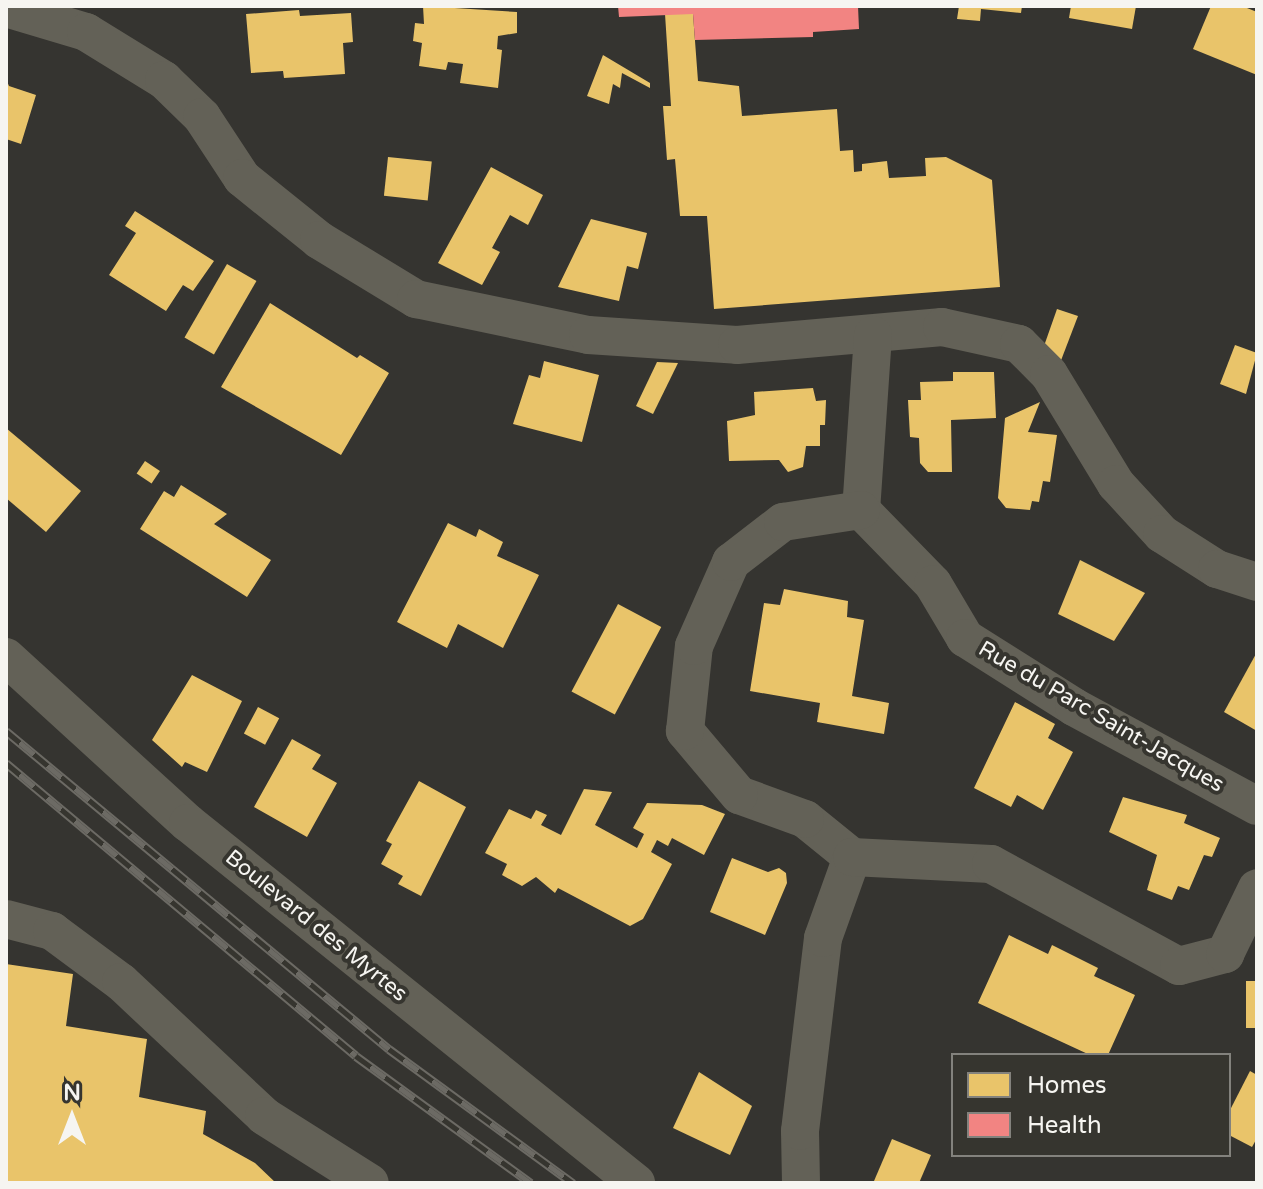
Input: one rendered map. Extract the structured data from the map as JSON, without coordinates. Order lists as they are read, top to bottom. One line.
{"streets":{"street":["Rue du Parc Saint-Jacques","Boulevard des Myrtes"]},"legend":["Homes","Health"],"north":"top"}
